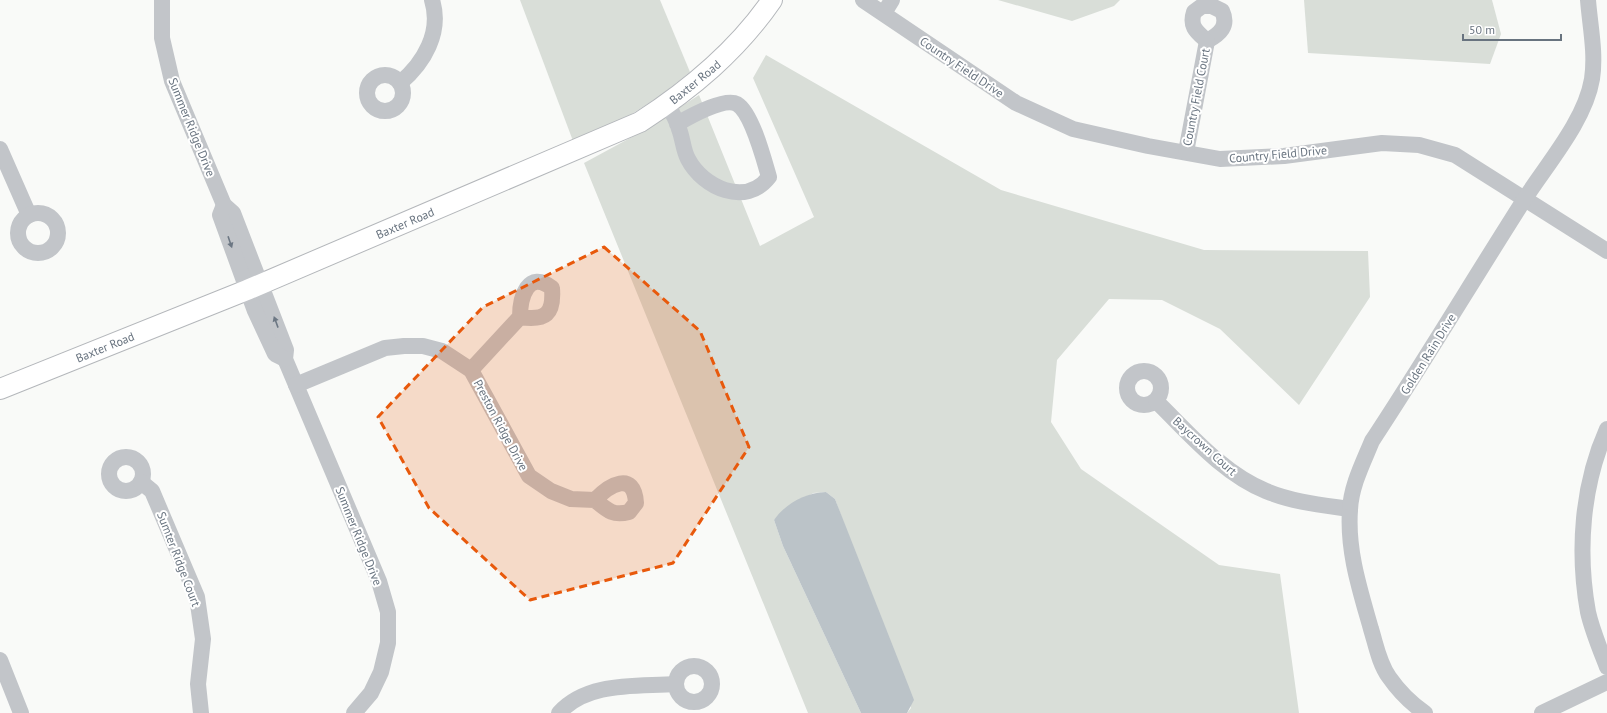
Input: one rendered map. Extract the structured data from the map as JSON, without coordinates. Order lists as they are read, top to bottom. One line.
{"streets":{"main road":["Baxter Road"],"street":["Country Field Drive","Country Field Court","Summer Ridge Drive","Golden Rain Drive","Preston Ridge Drive","Baycrown Court","Sumter Ridge Court"]},"crossings":[["Country Field Drive","Country Field Court"],["Country Field Drive","Golden Rain Drive"],["Baxter Road","Summer Ridge Drive"],["Summer Ridge Drive","Preston Ridge Drive"],["Golden Rain Drive","Baycrown Court"]],"scale_bar":"50 m"}
